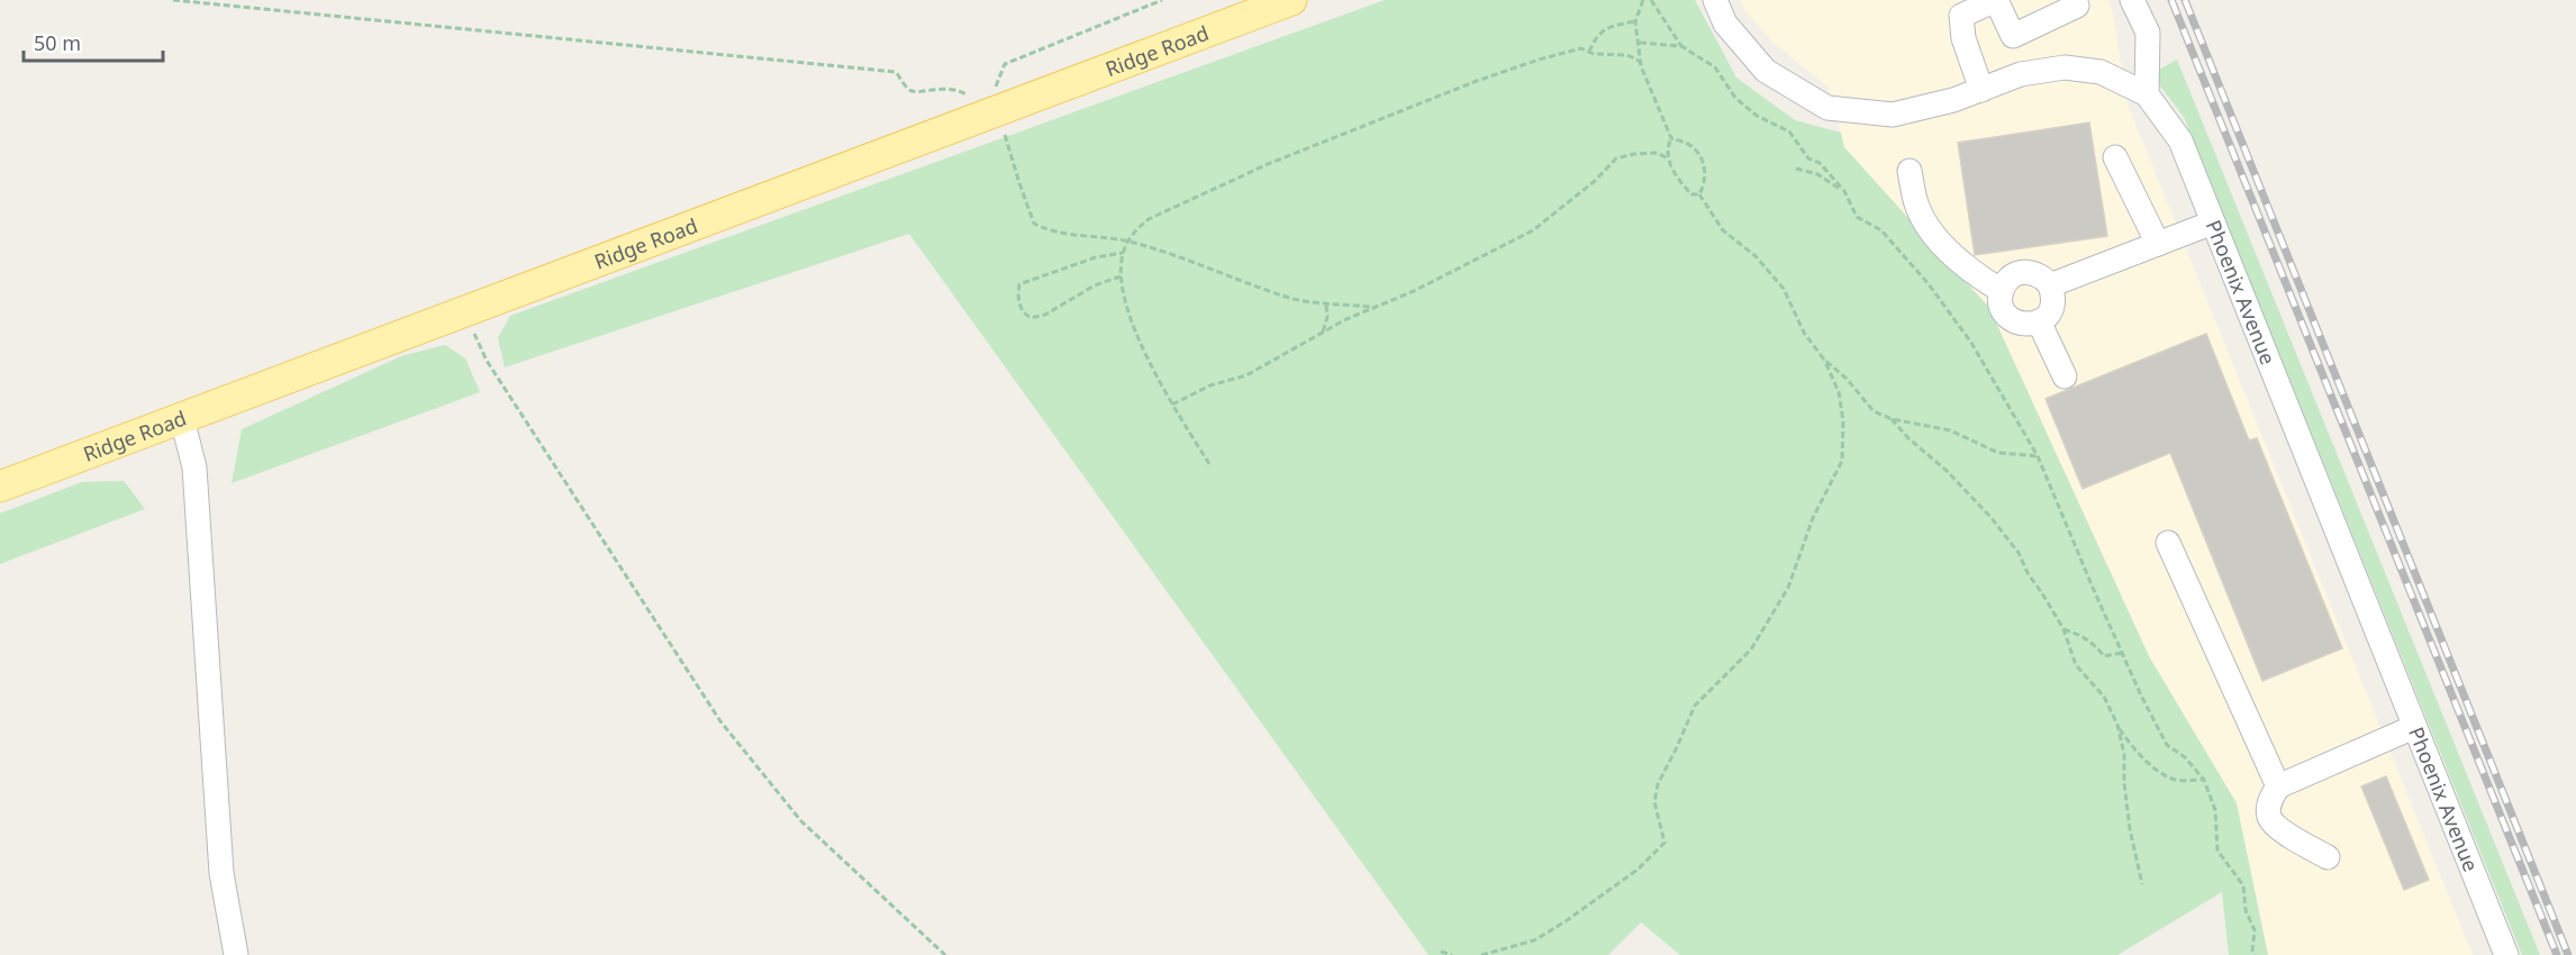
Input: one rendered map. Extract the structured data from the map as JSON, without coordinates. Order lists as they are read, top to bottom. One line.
{"streets":{"main road":["Ridge Road"],"lane":["Phoenix Avenue"]},"scale_bar":"50 m"}
